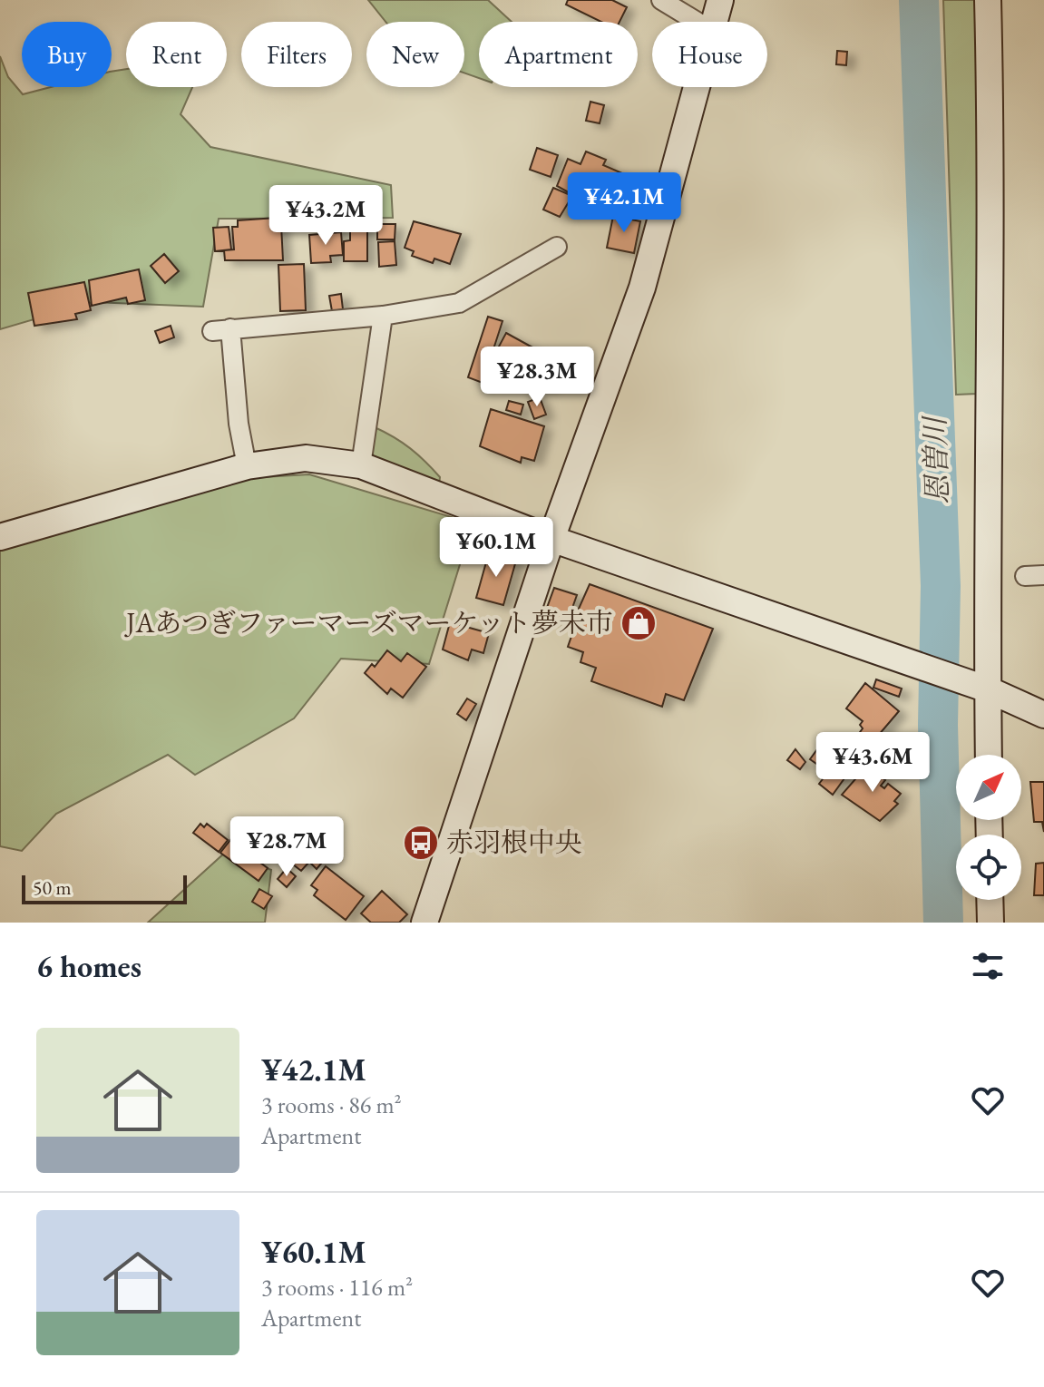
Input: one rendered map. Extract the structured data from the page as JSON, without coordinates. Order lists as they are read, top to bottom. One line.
{"water":["恩曽川"],"places":{"shop":["JAあつぎファーマーズマーケット夢未市"],"bus stop":["赤羽根中央"]},"scale_bar":"50 m","north":"top right","page":{"chip":["Buy","Rent","Filters","New","Apartment","House"],"price":["¥42.1M","¥43.2M","¥28.3M","¥60.1M","¥43.6M","¥28.7M"],"scale":"50 m","heading":"6 homes","list":[{"name":"¥42.1M","note":"3 rooms · 86 m² · Apartment"},{"name":"¥60.1M","note":"3 rooms · 116 m² · Apartment"}]}}
